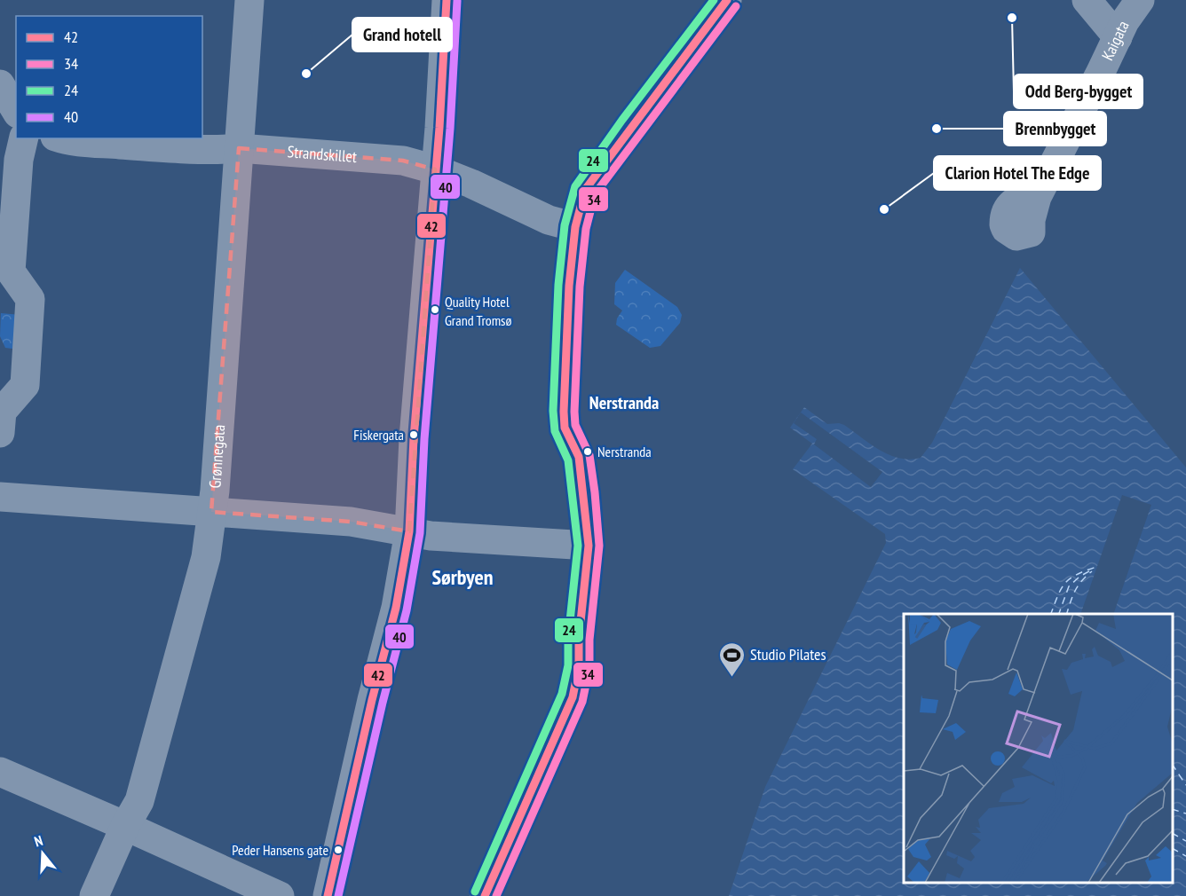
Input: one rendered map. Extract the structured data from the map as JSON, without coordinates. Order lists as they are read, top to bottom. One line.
{"streets":{"street":["Kaigata","Strandskillet","Grønnegata"]},"crossings":[["Strandskillet","Grønnegata"]],"districts":["Nerstranda","Sørbyen"],"places":{"other":["Odd Berg-bygget","Grand hotell","Brennbygget","Clarion Hotel The Edge","Quality Hotel Grand Tromsø","Fiskergata","Nerstranda","Peder Hansens gate"],"sports":["Studio Pilates"]},"lines":["transit line 42","transit line 24","transit line 40","transit line 34"],"legend":["42","34","24","40"],"north":"top"}
